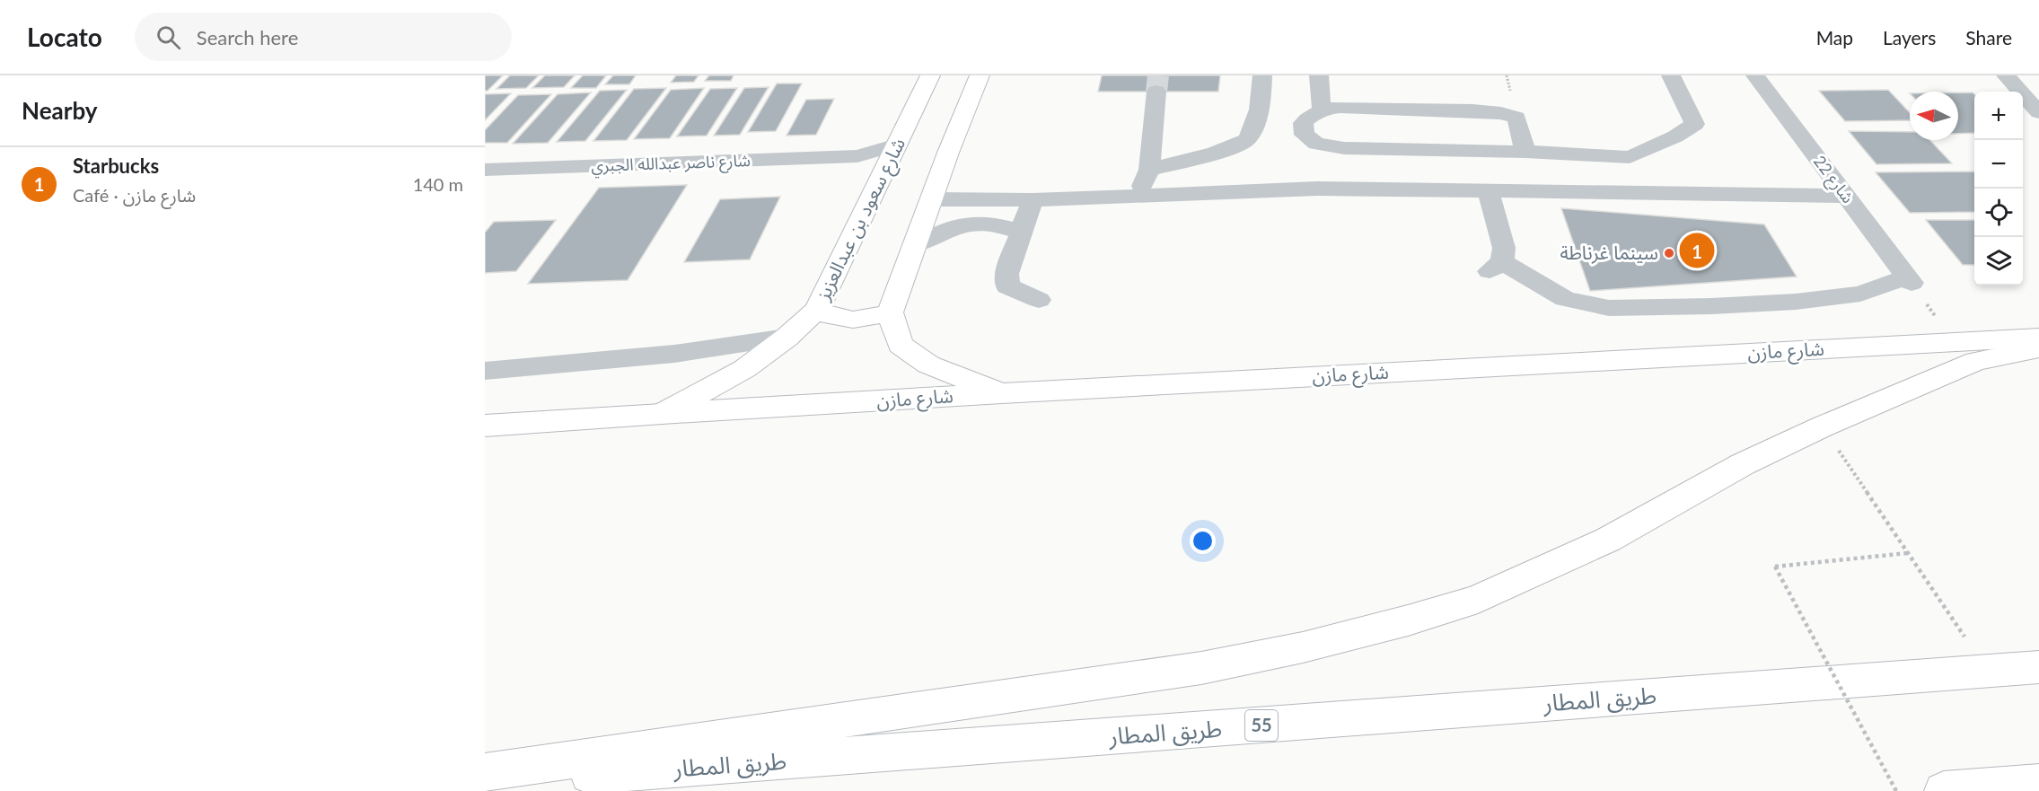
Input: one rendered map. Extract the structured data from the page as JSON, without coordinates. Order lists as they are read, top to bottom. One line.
{"streets":{"main road":["شارع سعود بن عبدالعزيز","شارع مازن","طريق المطار","55"],"street":["شارع ناصر عبدالله الجبري","شارع 22"]},"crossings":[["شارع ناصر عبدالله الجبري","شارع سعود بن عبدالعزيز"],["شارع سعود بن عبدالعزيز","شارع مازن"]],"places":["سينما غرناطة"],"north":"left","page":{"header":"Locato","search":"Search here","nav":["Map","Layers","Share"],"heading":"Nearby","map_buttons":["+","−"],"list":[{"mark":"1","name":"Starbucks","note":"Café · شارع مازن","value":"140 m"}],"pins":"1"}}
